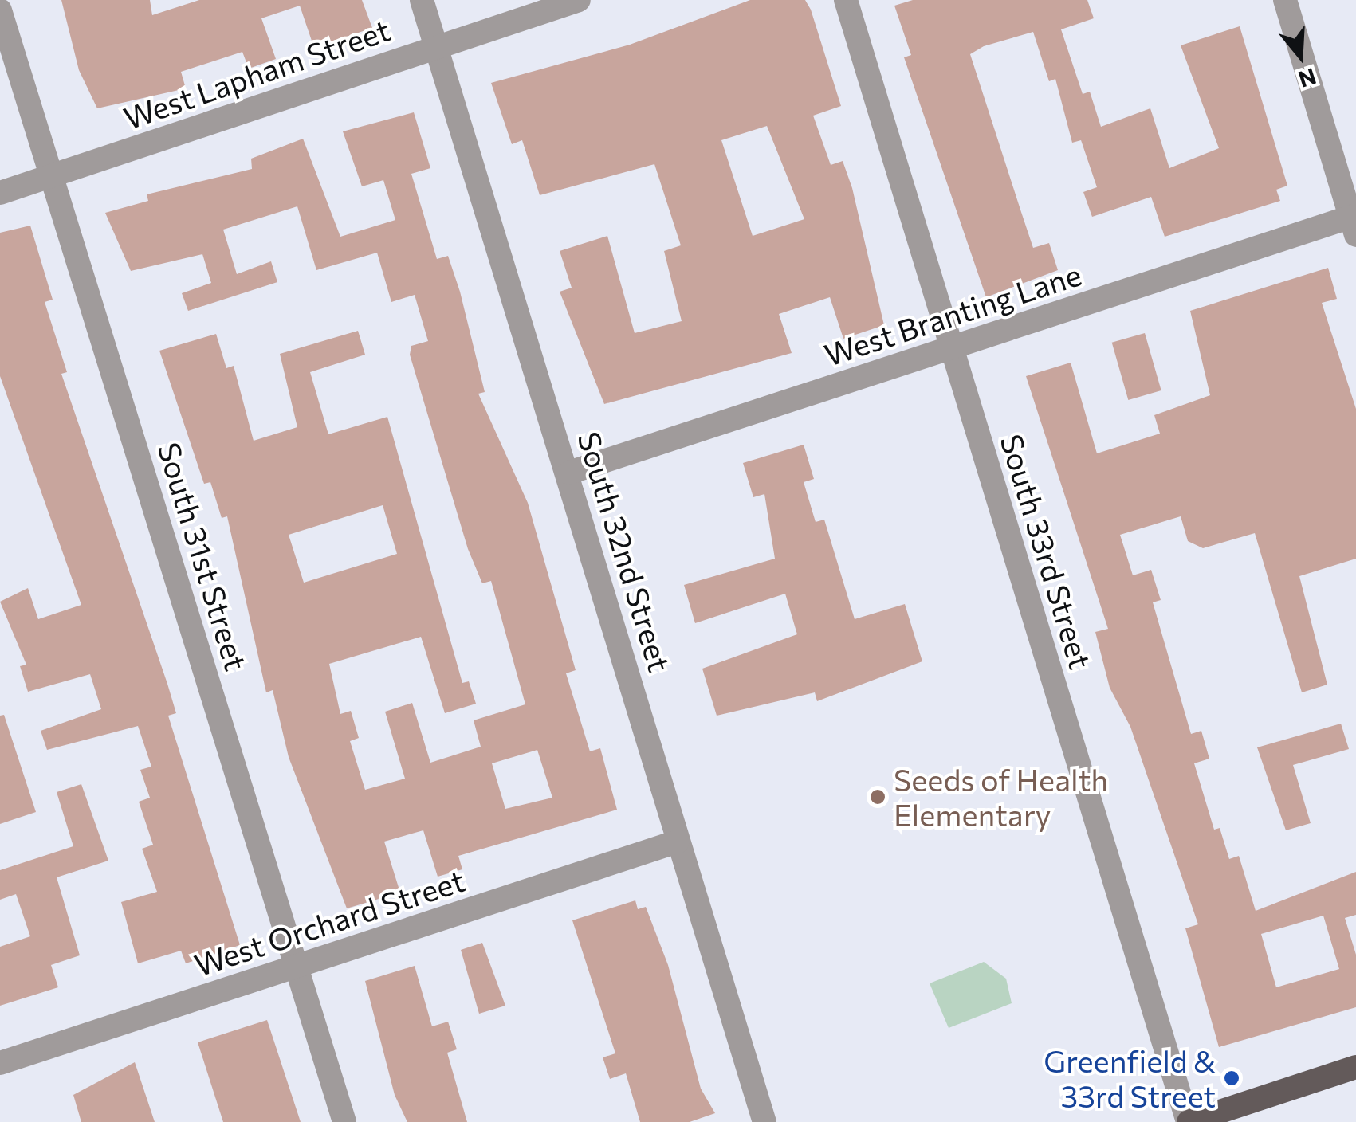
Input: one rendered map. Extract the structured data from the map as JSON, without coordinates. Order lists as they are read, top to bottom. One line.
{"streets":{"street":["West Lapham Street","West Branting Lane","South 32nd Street","South 33rd Street","South 31st Street","West Orchard Street"]},"crossings":[["West Lapham Street","South 32nd Street"],["West Lapham Street","South 31st Street"],["West Branting Lane","South 32nd Street"],["West Branting Lane","South 33rd Street"],["South 32nd Street","West Orchard Street"],["South 31st Street","West Orchard Street"]],"places":["Seeds of Health Elementary","Greenfield & 33rd Street"],"north":"bottom"}
